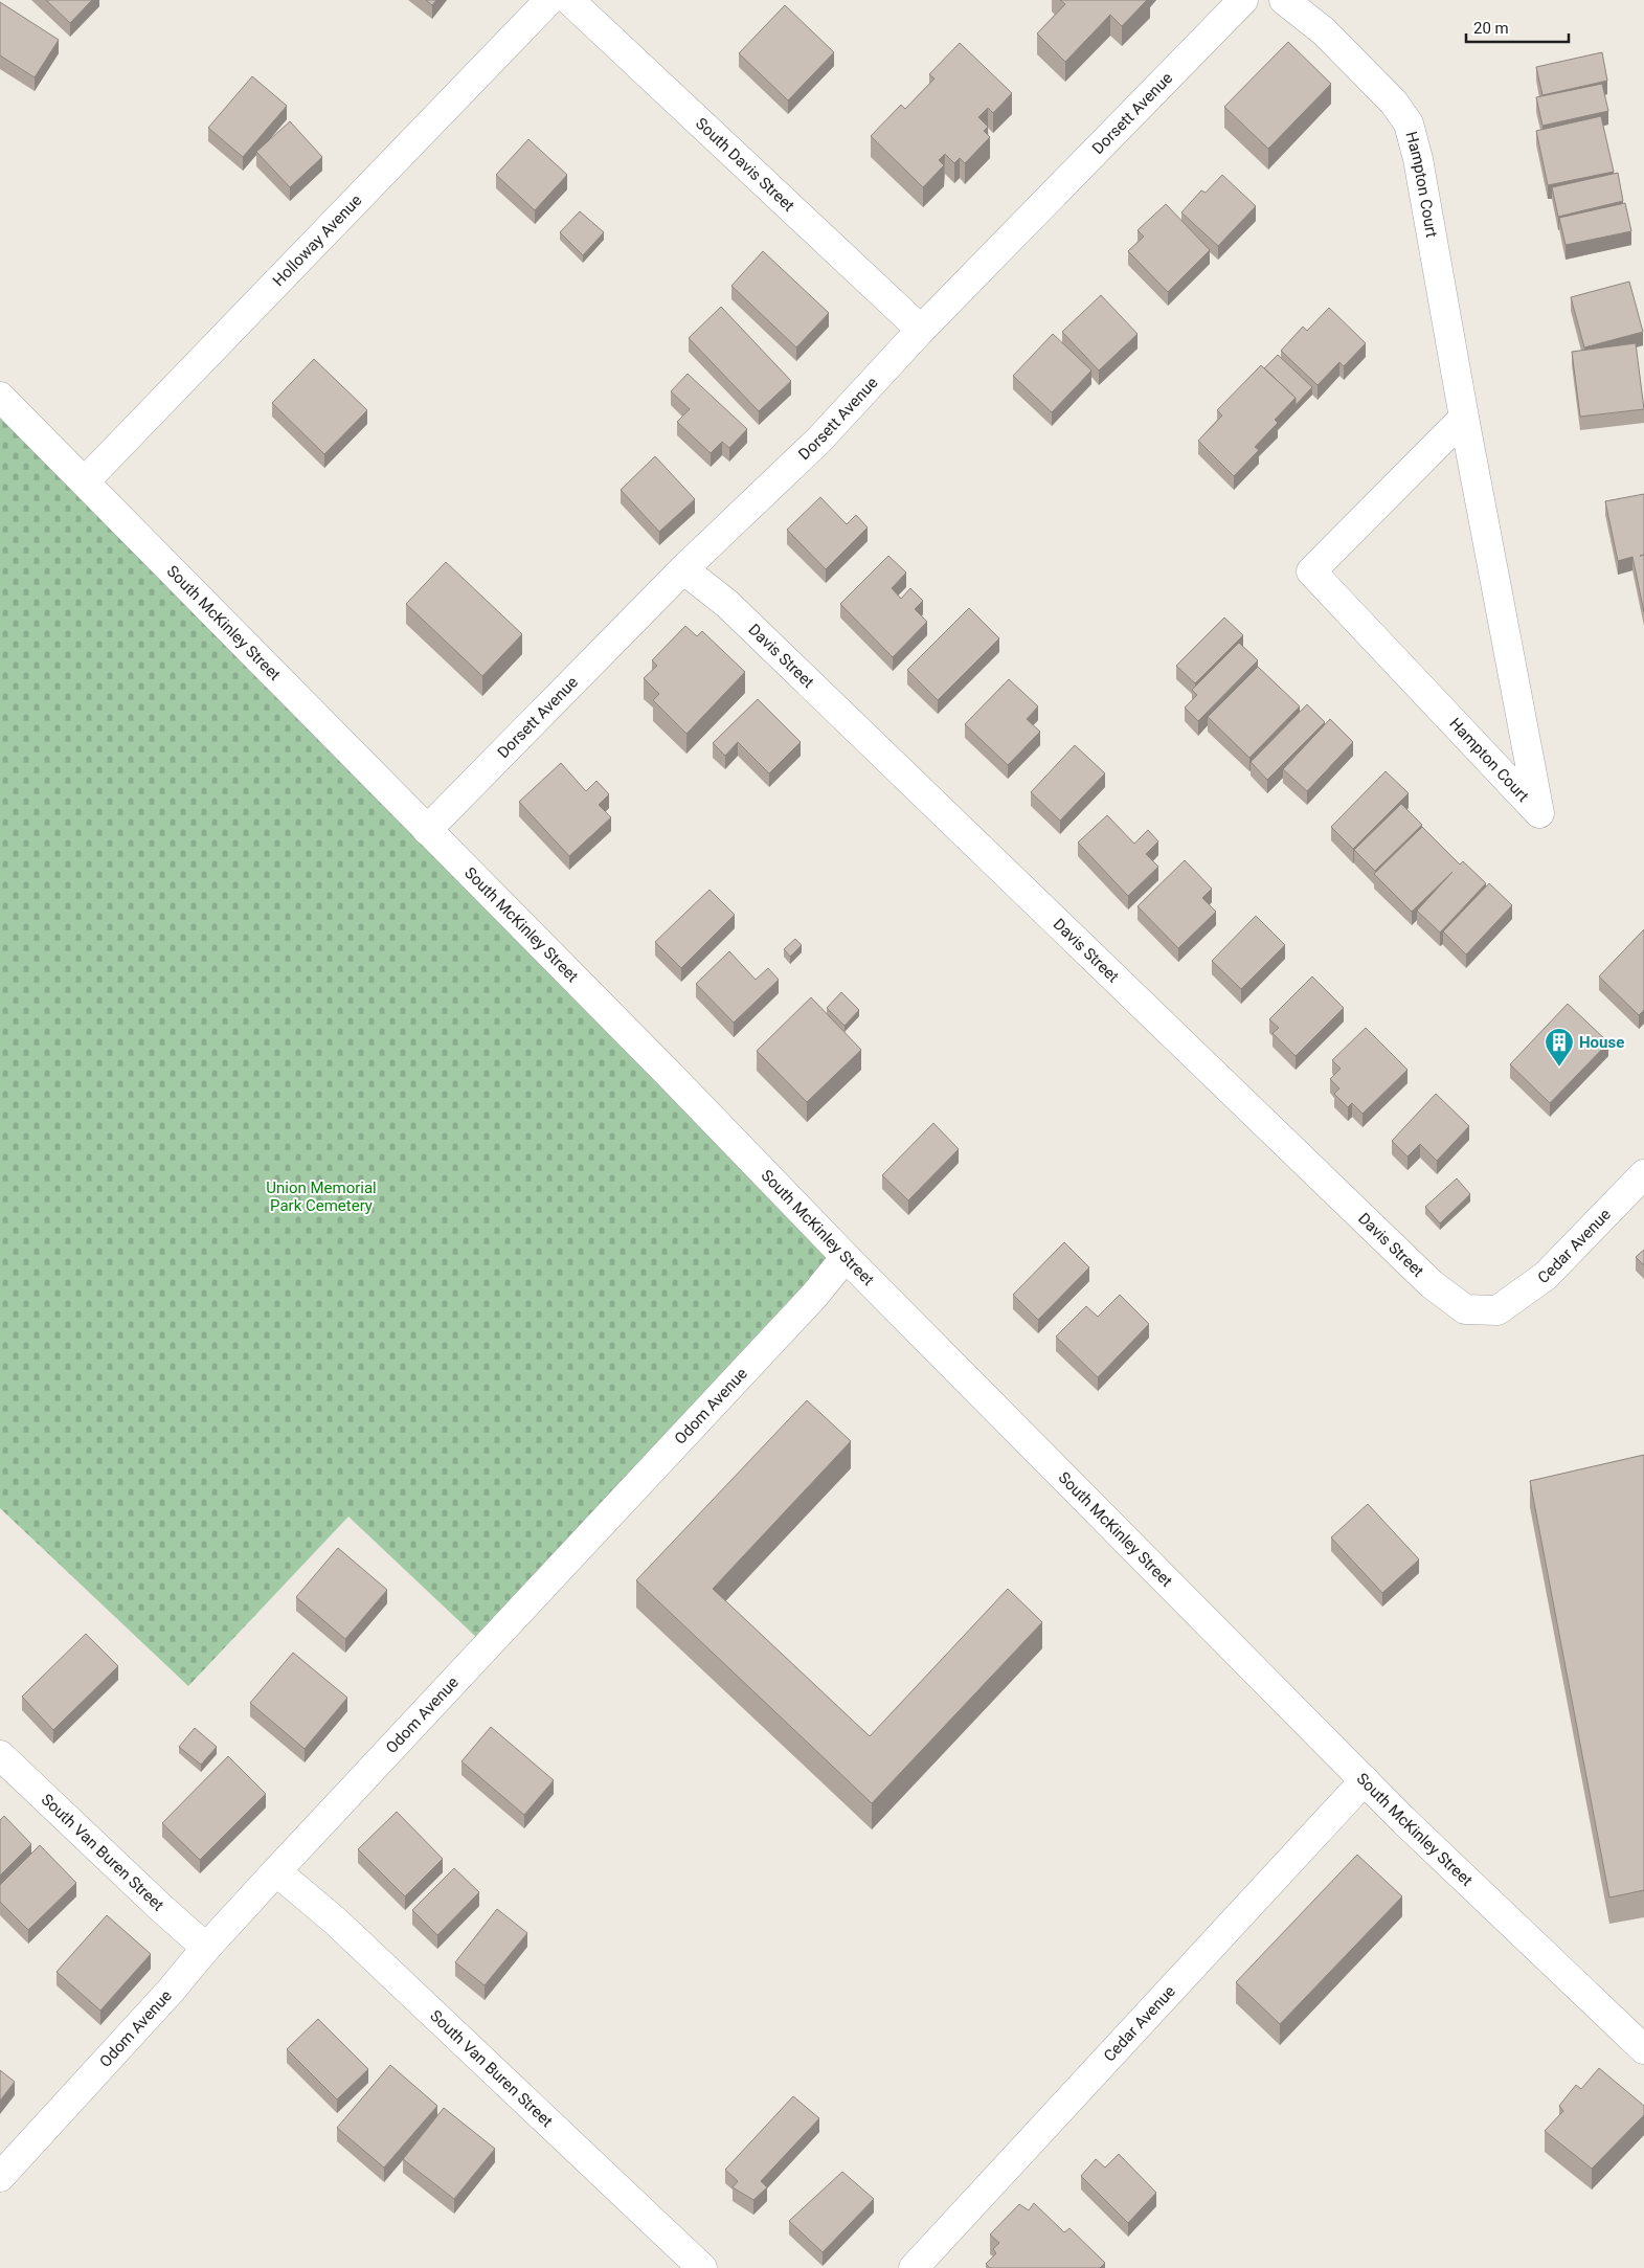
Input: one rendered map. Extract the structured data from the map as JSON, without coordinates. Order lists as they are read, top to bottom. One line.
{"streets":{"street":["Dorsett Avenue","South Davis Street","Hampton Court","Holloway Avenue","South McKinley Street","Davis Street","Cedar Avenue","Odom Avenue","South Van Buren Street"]},"crossings":[["Dorsett Avenue","South Davis Street"],["Dorsett Avenue","South McKinley Street"],["Dorsett Avenue","Davis Street"],["Holloway Avenue","South McKinley Street"],["South McKinley Street","Cedar Avenue"],["South McKinley Street","Odom Avenue"],["Davis Street","Cedar Avenue"],["Odom Avenue","South Van Buren Street"]],"parks":["Union Memorial Park Cemetery"],"places":{"building":["House"]},"scale_bar":"20 m"}
